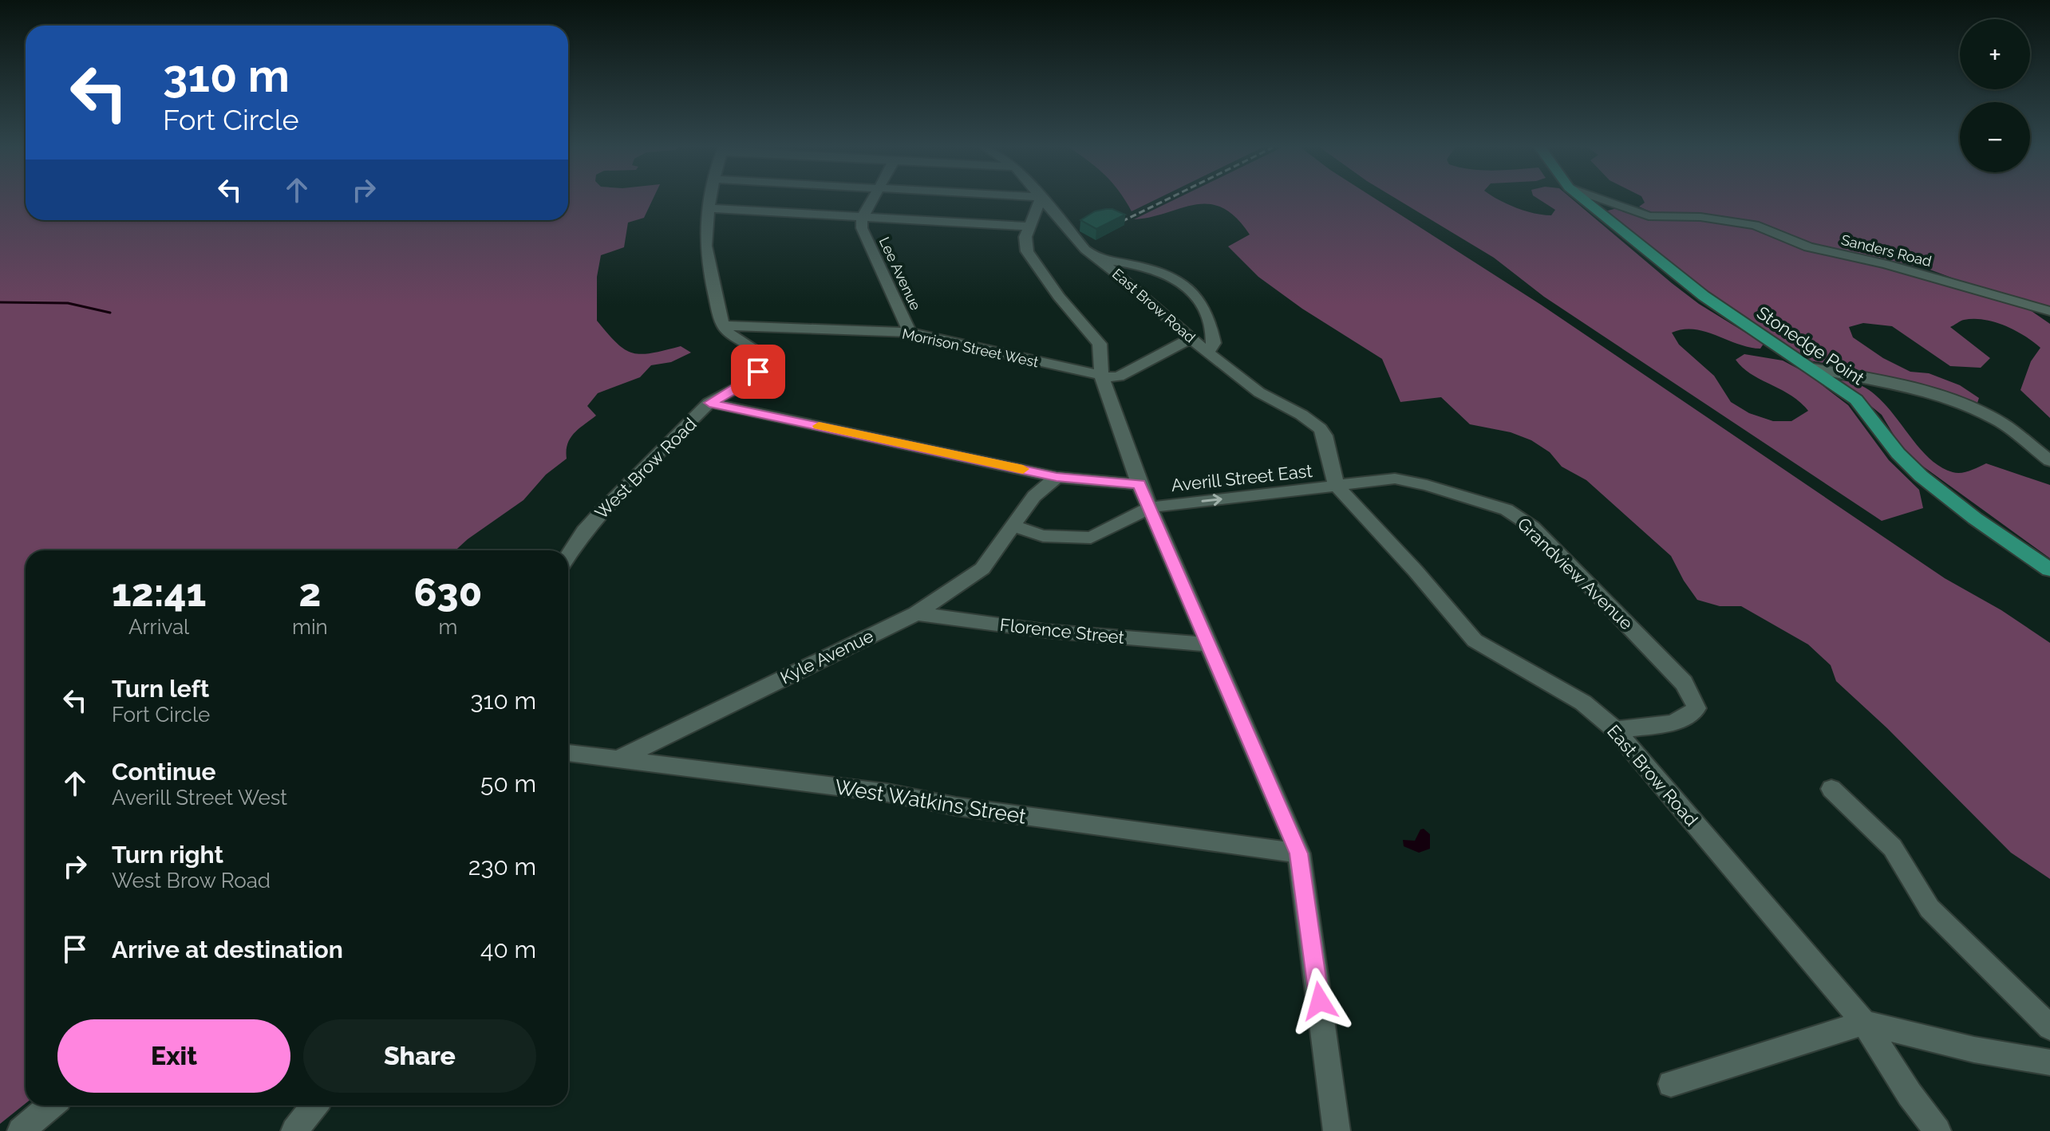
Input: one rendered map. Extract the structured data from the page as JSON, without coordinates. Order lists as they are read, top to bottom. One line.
{"streets":{"main road":["Stonedge Point"],"street":["Sanders Road","Lee Avenue","East Brow Road","Morrison Street West","West Brow Road","Averill Street East","Grandview Avenue","Florence Street","Kyle Avenue","West Watkins Street"]},"crossings":[["Lee Avenue","Morrison Street West"],["East Brow Road","Averill Street East"],["East Brow Road","Grandview Avenue"],["Morrison Street West","West Brow Road"],["Averill Street East","Grandview Avenue"],["Florence Street","Kyle Avenue"],["Kyle Avenue","West Watkins Street"]],"one_way":["Averill Street East"],"page":{"map_buttons":["+","−"],"turn":["310 m","Fort Circle"],"eta":["12:41","Arrival","2","min","630","m"],"list":[{"name":"Turn left","note":"Fort Circle","value":"310 m"},{"name":"Continue","note":"Averill Street West","value":"50 m"},{"name":"Turn right","note":"West Brow Road","value":"230 m"},{"name":"Arrive at destination","value":"40 m"}],"buttons":["Exit","Share"]}}
